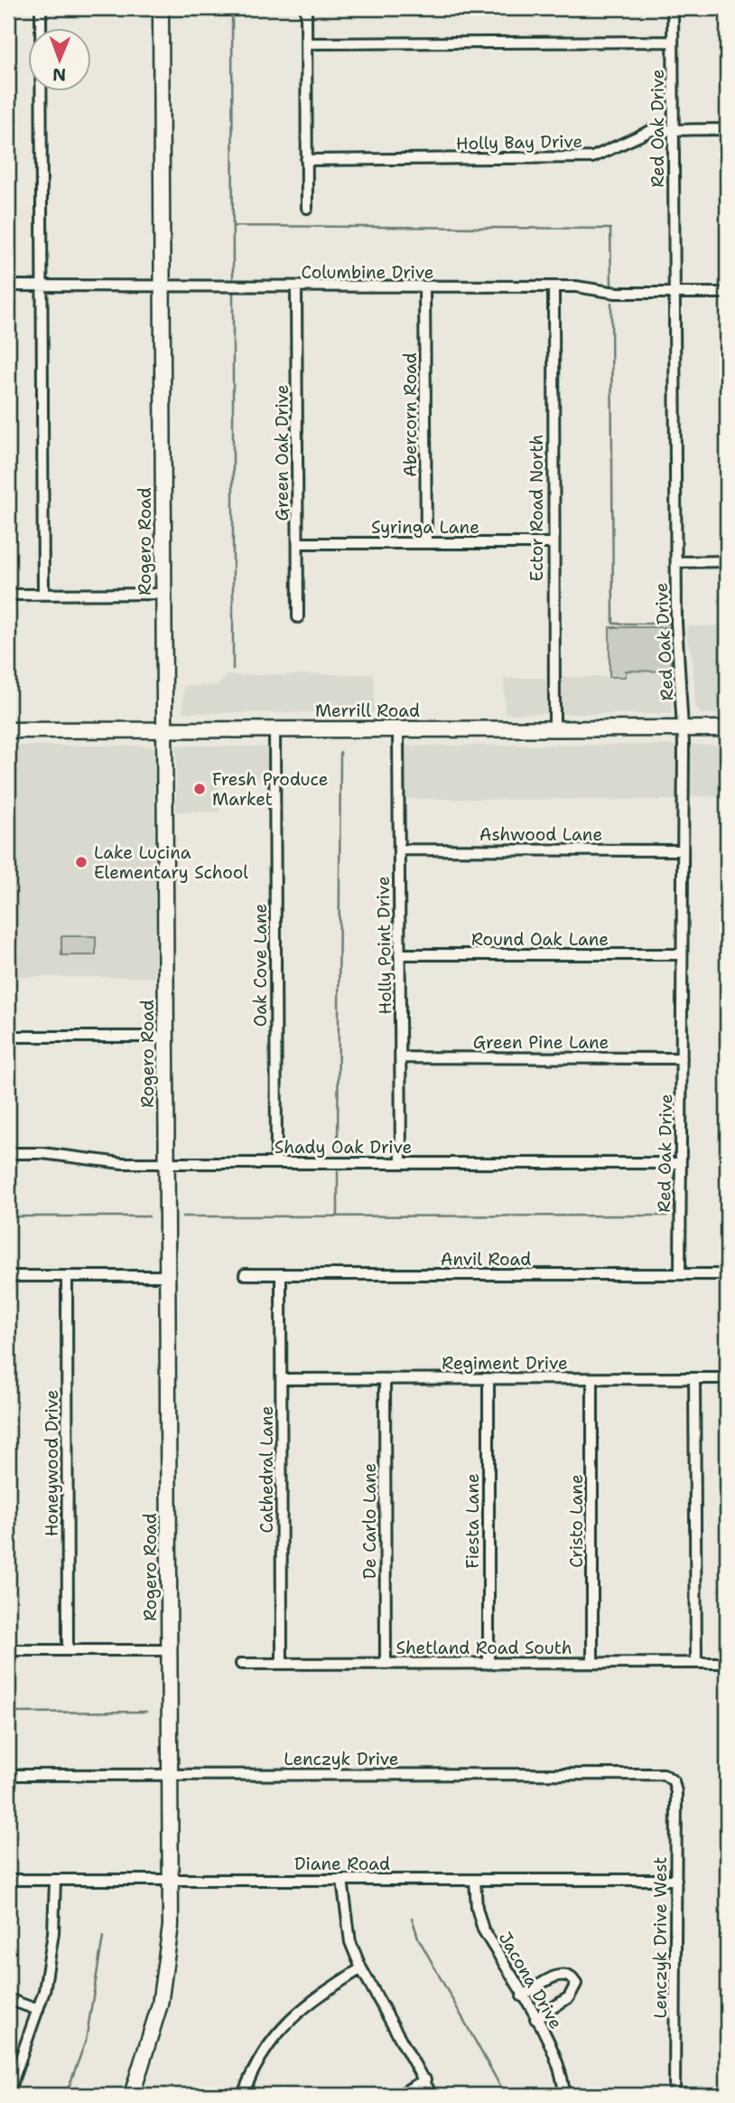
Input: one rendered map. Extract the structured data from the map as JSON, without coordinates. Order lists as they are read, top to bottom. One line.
{"streets":{"main road":["Rogero Road","Merrill Road"],"street":["Red Oak Drive","Holly Bay Drive","Columbine Drive","Abercorn Road","Green Oak Drive","Ector Road North","Syringa Lane","Ashwood Lane","Round Oak Lane","Holly Point Drive","Oak Cove Lane","Green Pine Lane","Shady Oak Drive","Anvil Road","Regiment Drive","Honeywood Drive","Cathedral Lane","De Carlo Lane","Fiesta Lane","Cristo Lane","Shetland Road South","Lenczyk Drive","Diane Road","Lenczyk Drive West","Jacona Drive"]},"crossings":[["Red Oak Drive","Holly Bay Drive"],["Red Oak Drive","Columbine Drive"],["Red Oak Drive","Merrill Road"],["Red Oak Drive","Ashwood Lane"],["Red Oak Drive","Round Oak Lane"],["Red Oak Drive","Green Pine Lane"],["Red Oak Drive","Shady Oak Drive"],["Red Oak Drive","Anvil Road"],["Columbine Drive","Abercorn Road"],["Columbine Drive","Green Oak Drive"],["Columbine Drive","Ector Road North"],["Columbine Drive","Rogero Road"],["Abercorn Road","Syringa Lane"],["Green Oak Drive","Syringa Lane"],["Ector Road North","Syringa Lane"],["Ector Road North","Merrill Road"],["Rogero Road","Merrill Road"],["Rogero Road","Shady Oak Drive"],["Rogero Road","Lenczyk Drive"],["Rogero Road","Diane Road"],["Merrill Road","Holly Point Drive"],["Merrill Road","Oak Cove Lane"],["Ashwood Lane","Holly Point Drive"],["Round Oak Lane","Holly Point Drive"],["Holly Point Drive","Green Pine Lane"],["Holly Point Drive","Shady Oak Drive"],["Oak Cove Lane","Shady Oak Drive"],["Anvil Road","Cathedral Lane"],["Regiment Drive","Cathedral Lane"],["Regiment Drive","De Carlo Lane"],["Regiment Drive","Fiesta Lane"],["Regiment Drive","Cristo Lane"],["Cathedral Lane","Shetland Road South"],["De Carlo Lane","Shetland Road South"],["Fiesta Lane","Shetland Road South"],["Cristo Lane","Shetland Road South"],["Lenczyk Drive","Lenczyk Drive West"],["Diane Road","Lenczyk Drive West"],["Diane Road","Jacona Drive"]],"places":["Fresh Produce Market","Lake Lucina Elementary School"],"north":"bottom"}
